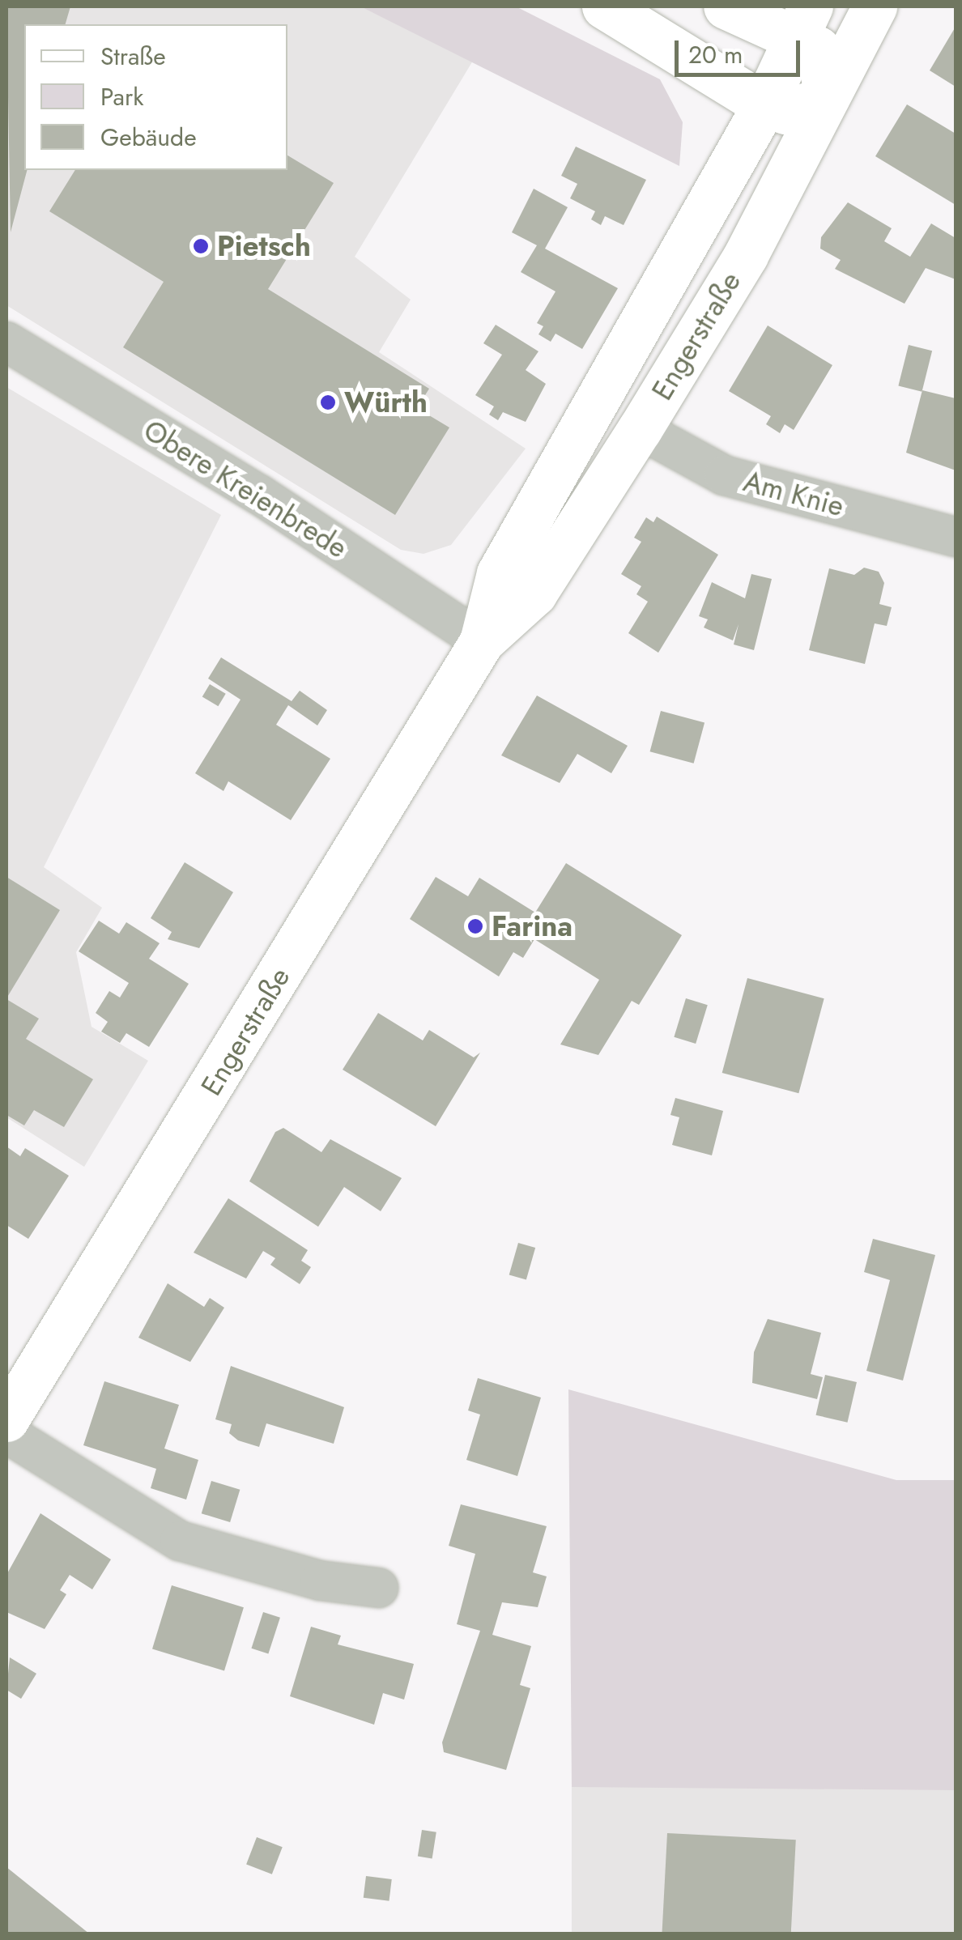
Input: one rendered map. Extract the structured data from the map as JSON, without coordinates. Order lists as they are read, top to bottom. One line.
{"streets":{"main road":["Engerstraße"],"street":["Obere Kreienbrede","Am Knie"]},"crossings":[["Engerstraße","Obere Kreienbrede"],["Engerstraße","Am Knie"]],"places":["Pietsch","Würth","Farina"],"legend":["Straße","Park","Gebäude"],"scale_bar":"20 m"}
